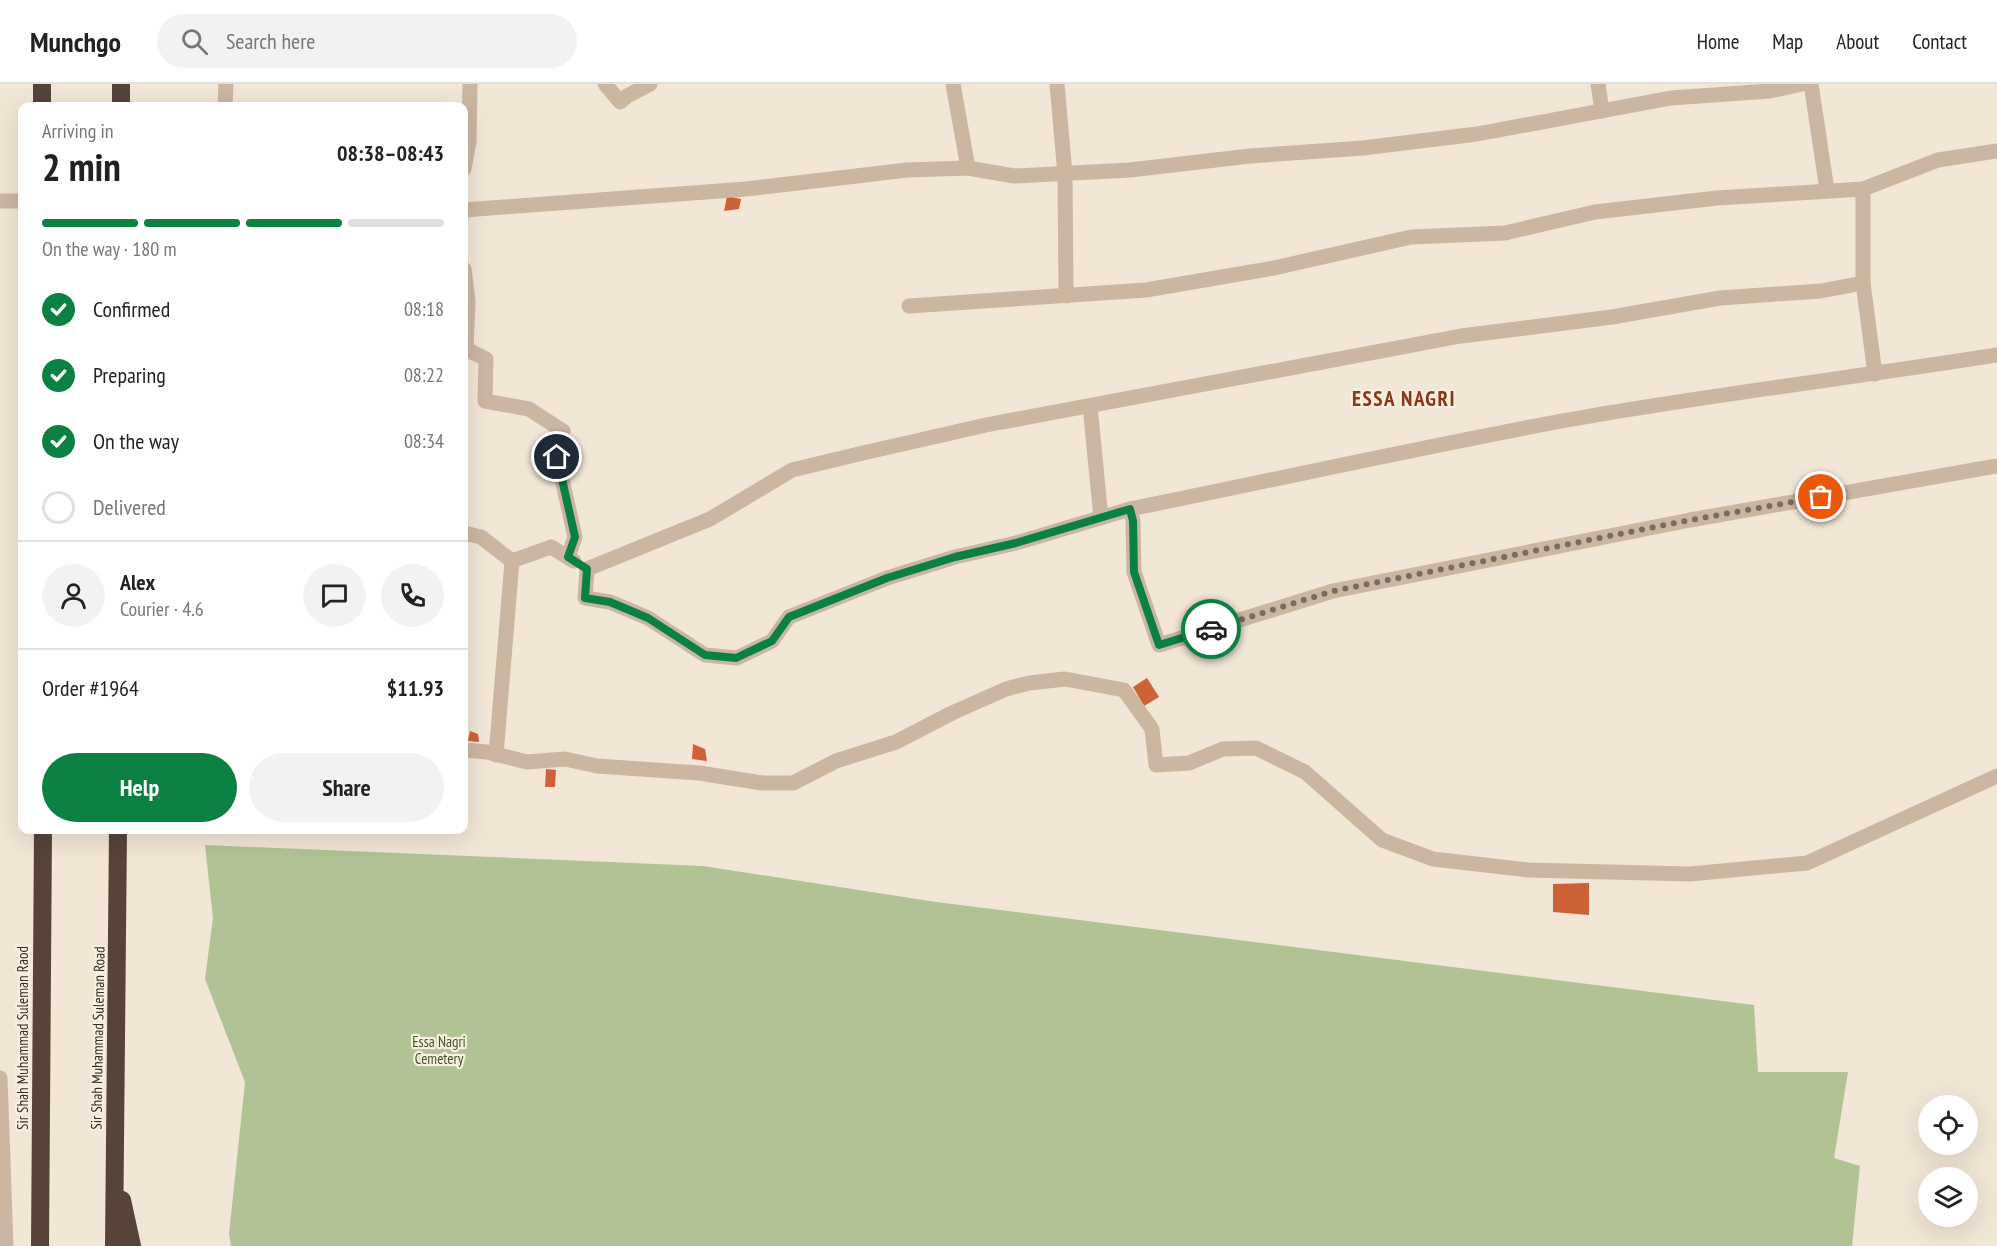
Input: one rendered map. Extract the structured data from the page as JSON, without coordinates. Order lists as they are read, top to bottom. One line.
{"streets":{"highway":["Sir Shah Muhammad Suleman Raod","Sir Shah Muhammad Suleman Road"]},"districts":["ESSA NAGRI"],"parks":["Essa Nagri Cemetery"],"page":{"header":"Munchgo","search":"Search here","nav":["Home","Map","About","Contact"],"heading":["2 min","Arriving in","08:38–08:43"],"panel":["Alex","Courier · 4.6","Order #1964","$11.93"],"bar":"On the way · 180 m","list":[["Confirmed","08:18"],["Preparing","08:22"],["On the way","08:34"],"Delivered"],"buttons":["Help","Share"]}}
